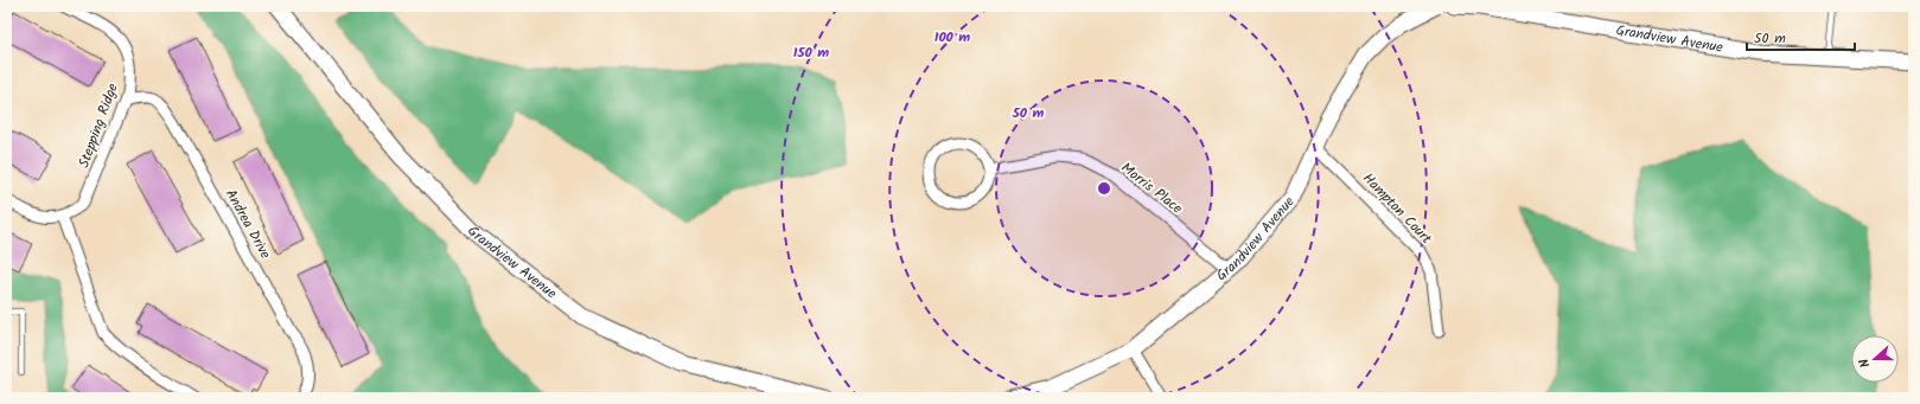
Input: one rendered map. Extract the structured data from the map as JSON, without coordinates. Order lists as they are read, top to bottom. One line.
{"streets":{"main road":["Grandview Avenue"],"street":["Stepping Ridge","Morris Place","Hampton Court","Andrea Drive"]},"crossings":[["Grandview Avenue","Morris Place"],["Grandview Avenue","Hampton Court"],["Stepping Ridge","Andrea Drive"]],"scale_bar":"50 m","north":"left","rings":["100 m","150 m","50 m"]}
